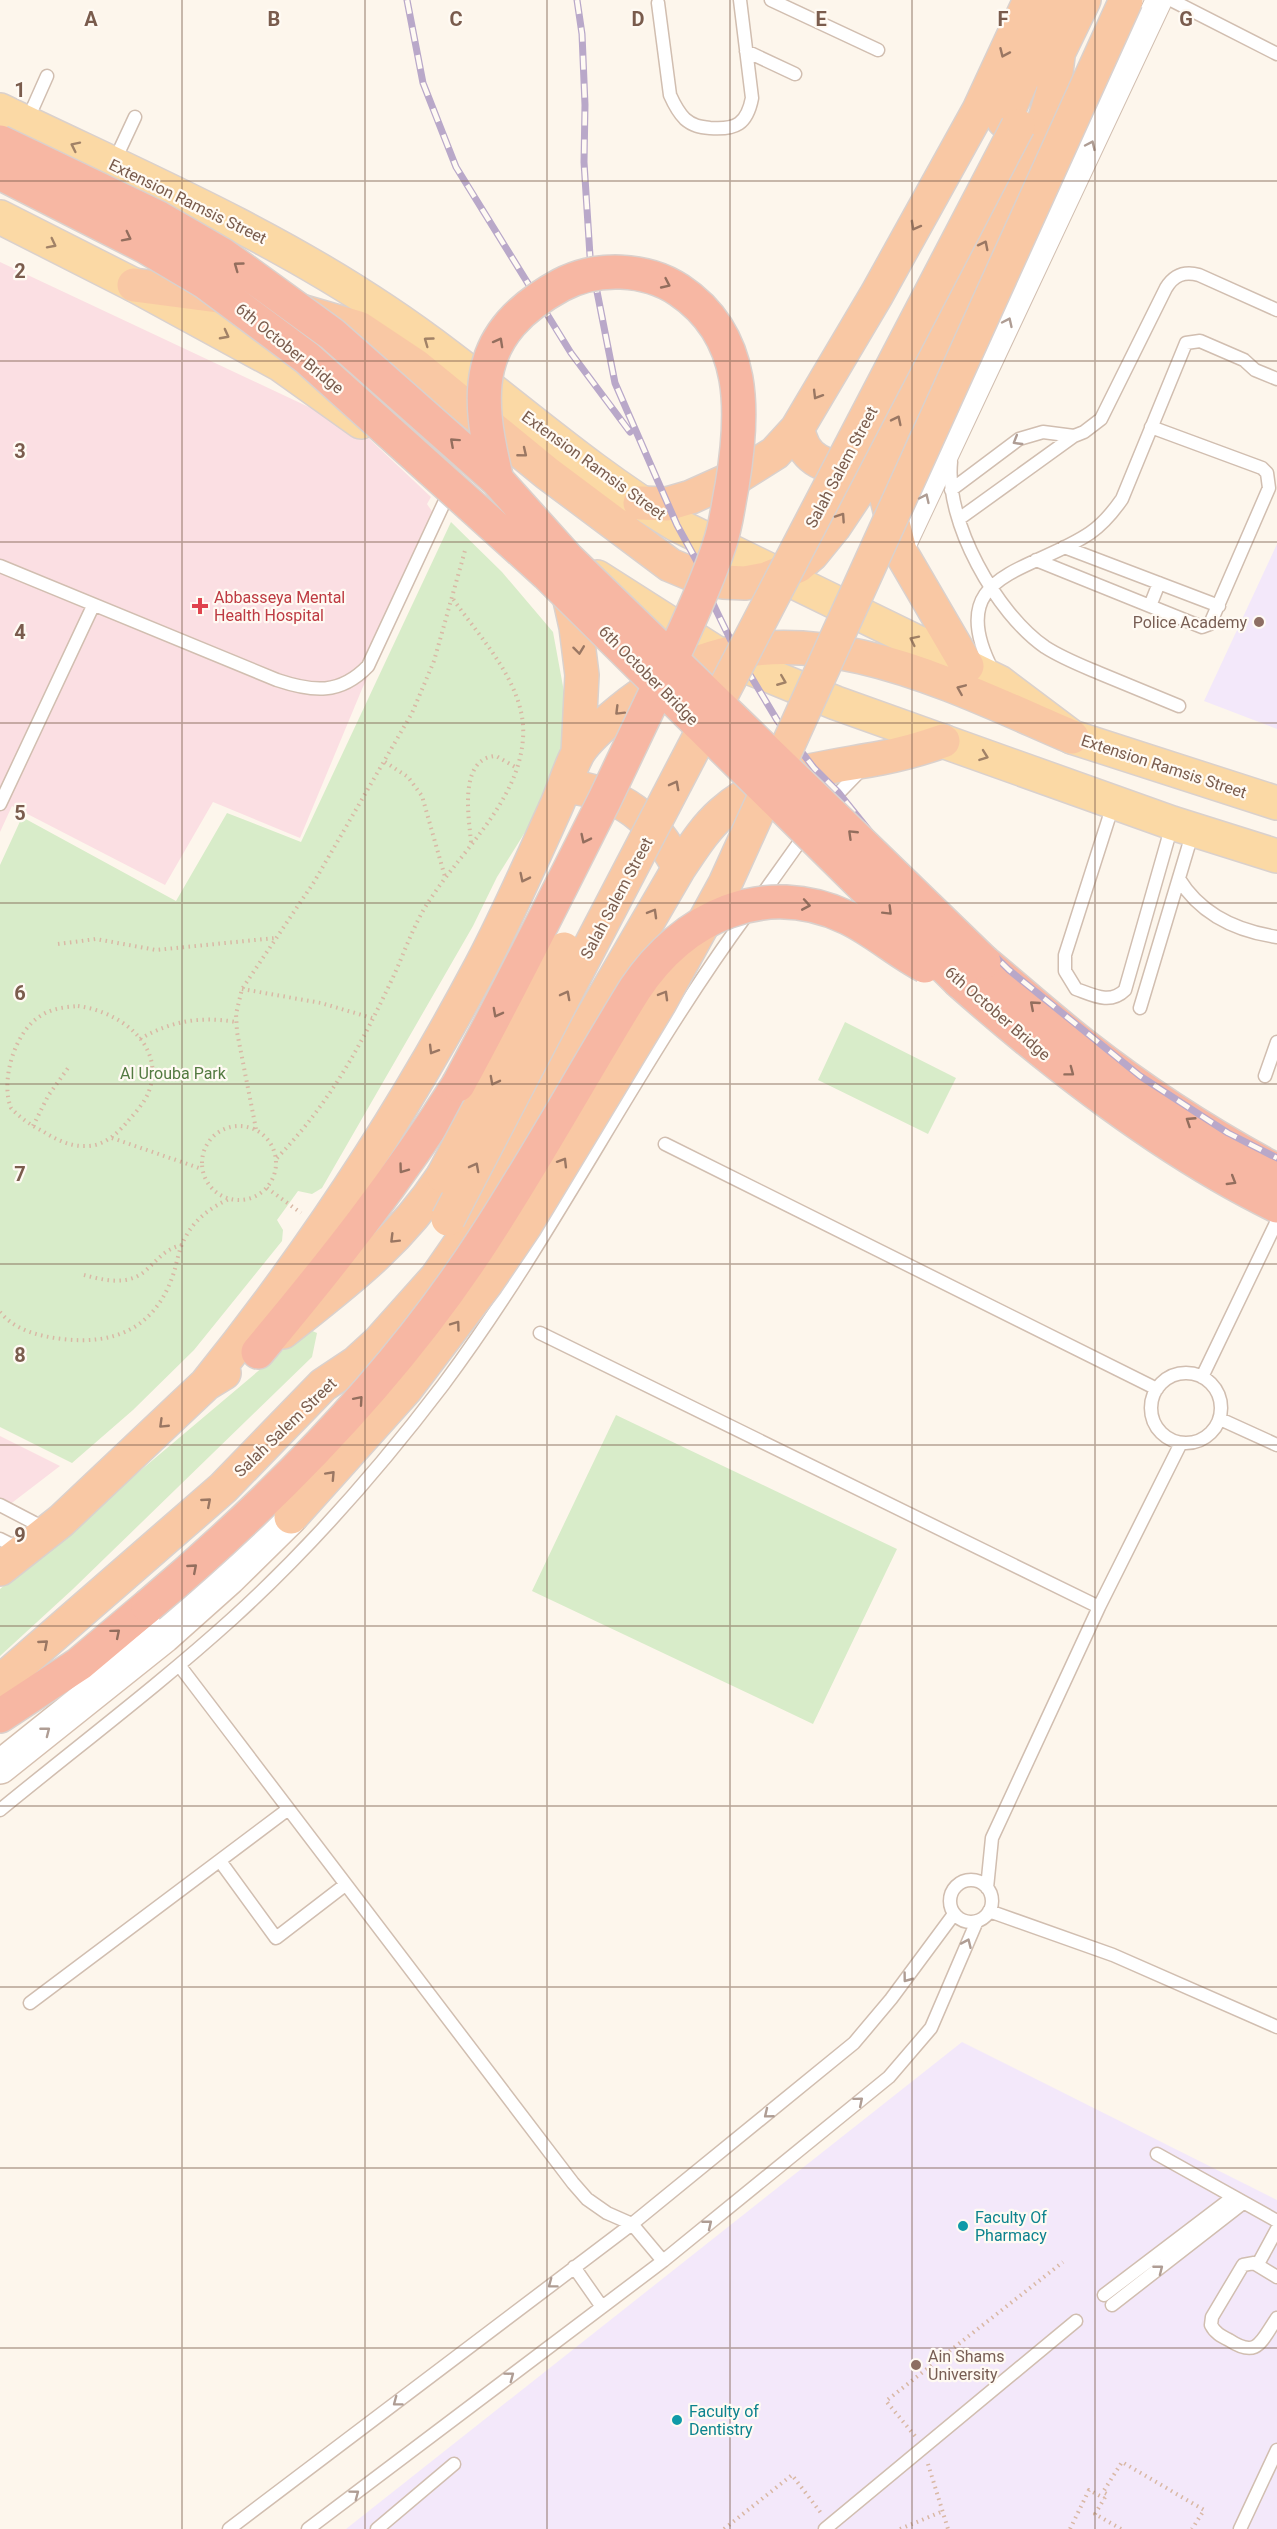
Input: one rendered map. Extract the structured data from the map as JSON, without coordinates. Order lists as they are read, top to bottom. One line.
{"streets":{"highway":["6th October Bridge","Salah Salem Street"],"main road":["Extension Ramsis Street"]},"parks":["Al Urouba Park"],"places":{"health":["Abbasseya Mental Health Hospital"],"other":["Police Academy","Faculty Of Pharmacy","Ain Shams University","Faculty of Dentistry"]},"grid":{"columns":["A","B","C","D","E","F","G"],"rows":["1","2","3","4","5","6","7","8","9"]}}
